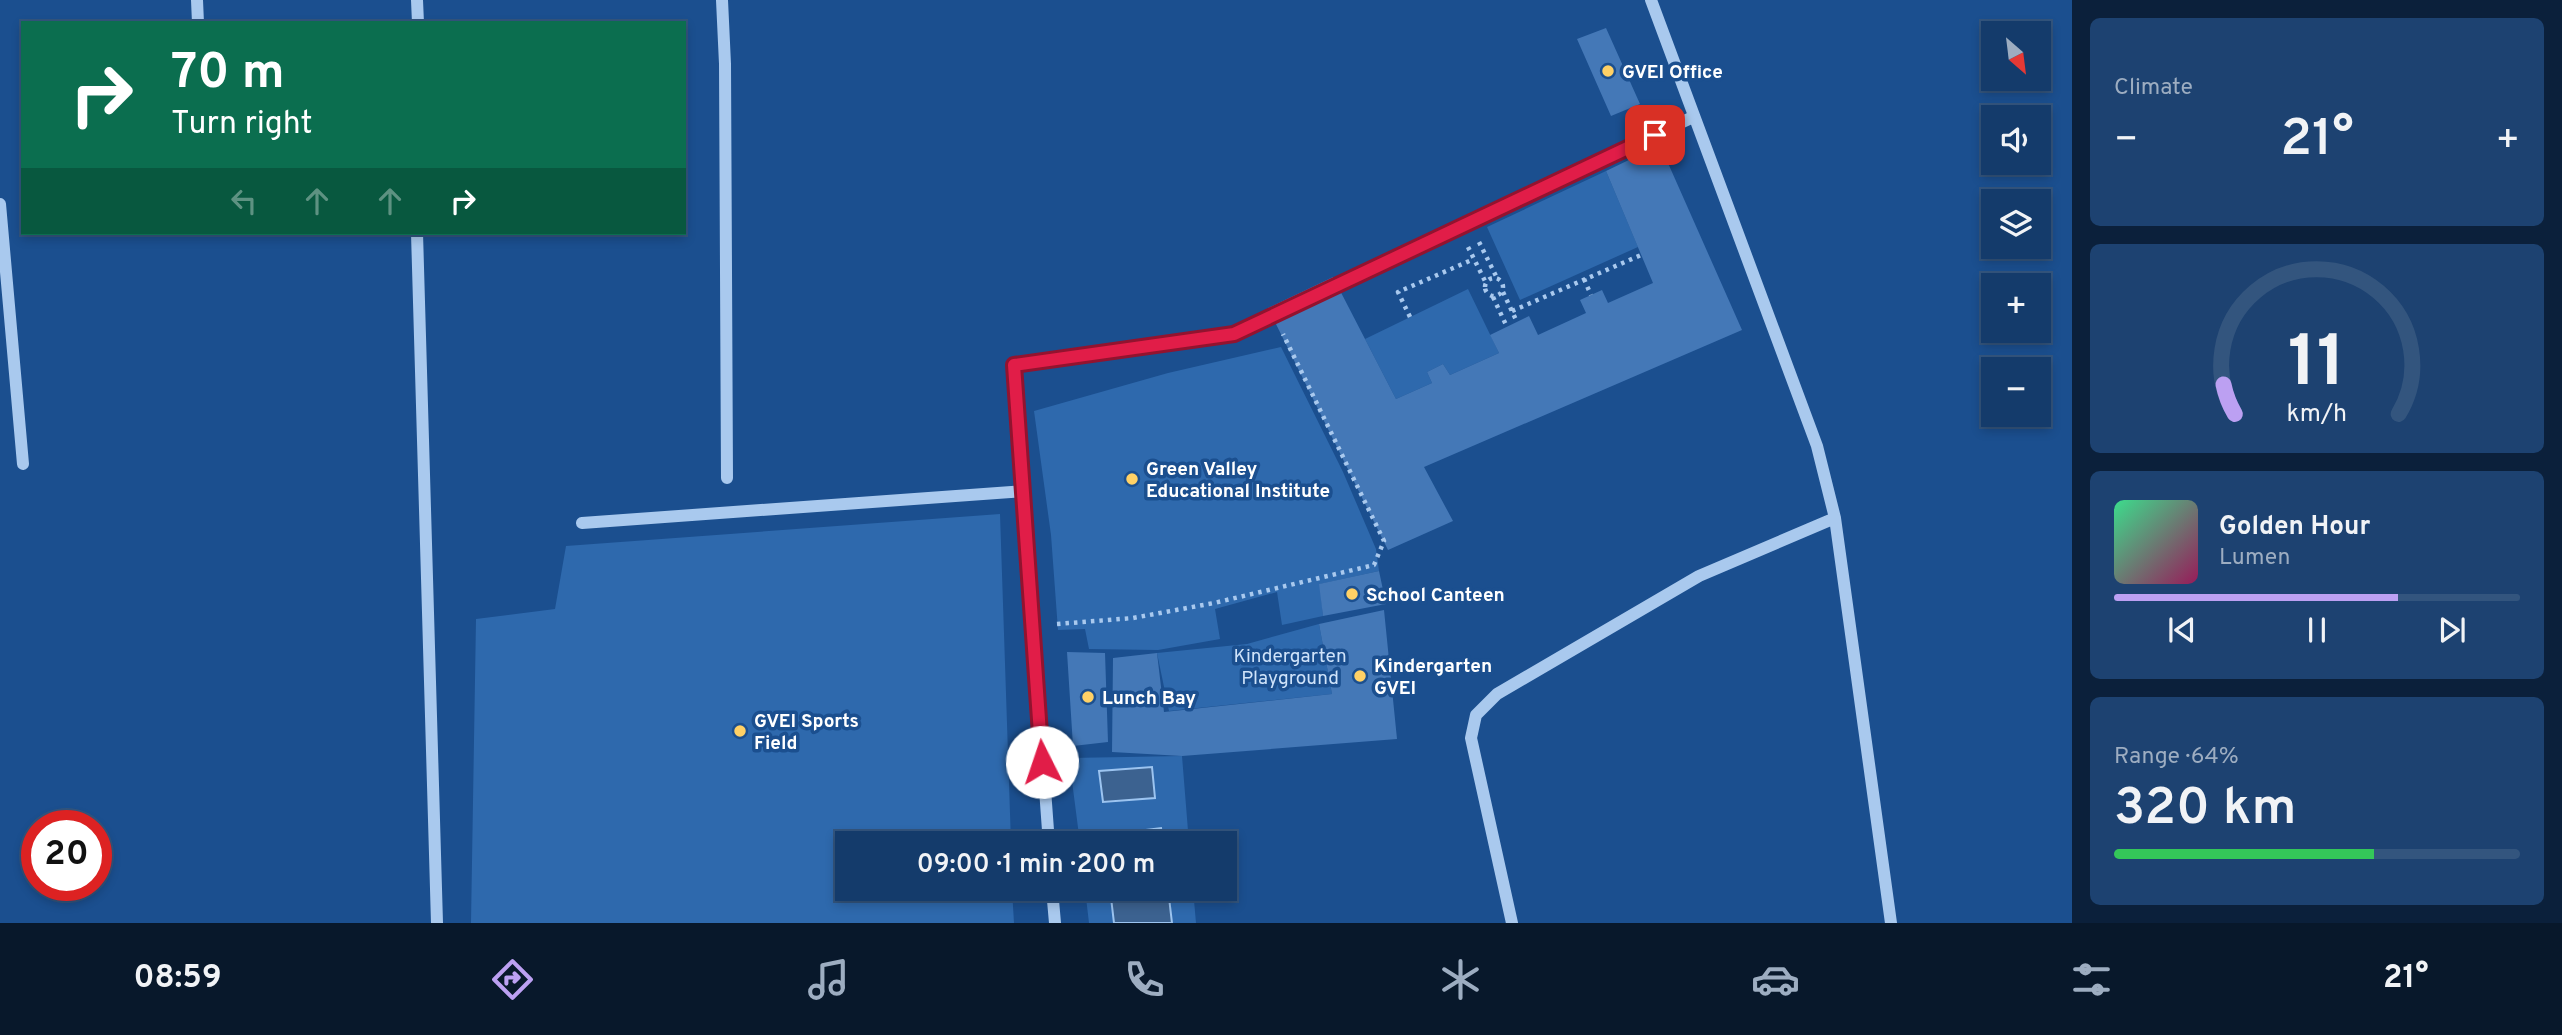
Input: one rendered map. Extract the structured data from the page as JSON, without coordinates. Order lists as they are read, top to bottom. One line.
{"parks":["Kindergarten Playground"],"places":["GVEI Office","Green Valley Educational Institute","School Canteen","Kindergarten GVEI","Lunch Bay","GVEI Sports Field"],"north":"bottom right","page":{"tile":["Climate",["Range · 64%","320 km"]],"map_buttons":["+","−"],"turn":["70 m","Turn right"],"heat":["−","21°","+"],"song":["Golden Hour","Lumen"],"limit":"20","trip":"09:00 · 1 min · 200 m","tabs":["08:59","21°"],"gauge":["11","km/h"]}}
